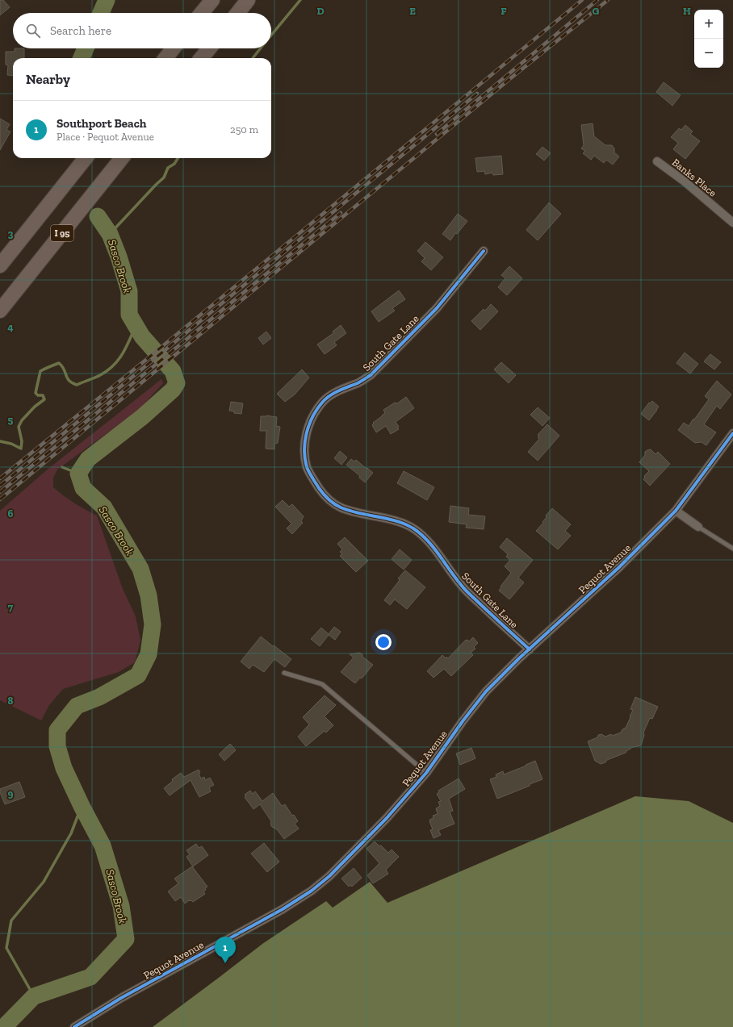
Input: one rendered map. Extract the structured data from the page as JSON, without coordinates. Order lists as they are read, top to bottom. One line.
{"streets":{"highway":["I 95"],"street":["Banks Place","South Gate Lane","Pequot Avenue"]},"crossings":[["South Gate Lane","Pequot Avenue"]],"water":["Sasco Brook"],"page":{"map_buttons":["+","−"],"search":"Search here","heading":"Nearby","list":[{"mark":"1","name":"Southport Beach","note":"Place · Pequot Avenue","value":"250 m"}],"pins":"1"},"grid":{"columns":["D","E","F","G","H"],"rows":["3","4","5","6","7","8","9"]}}
